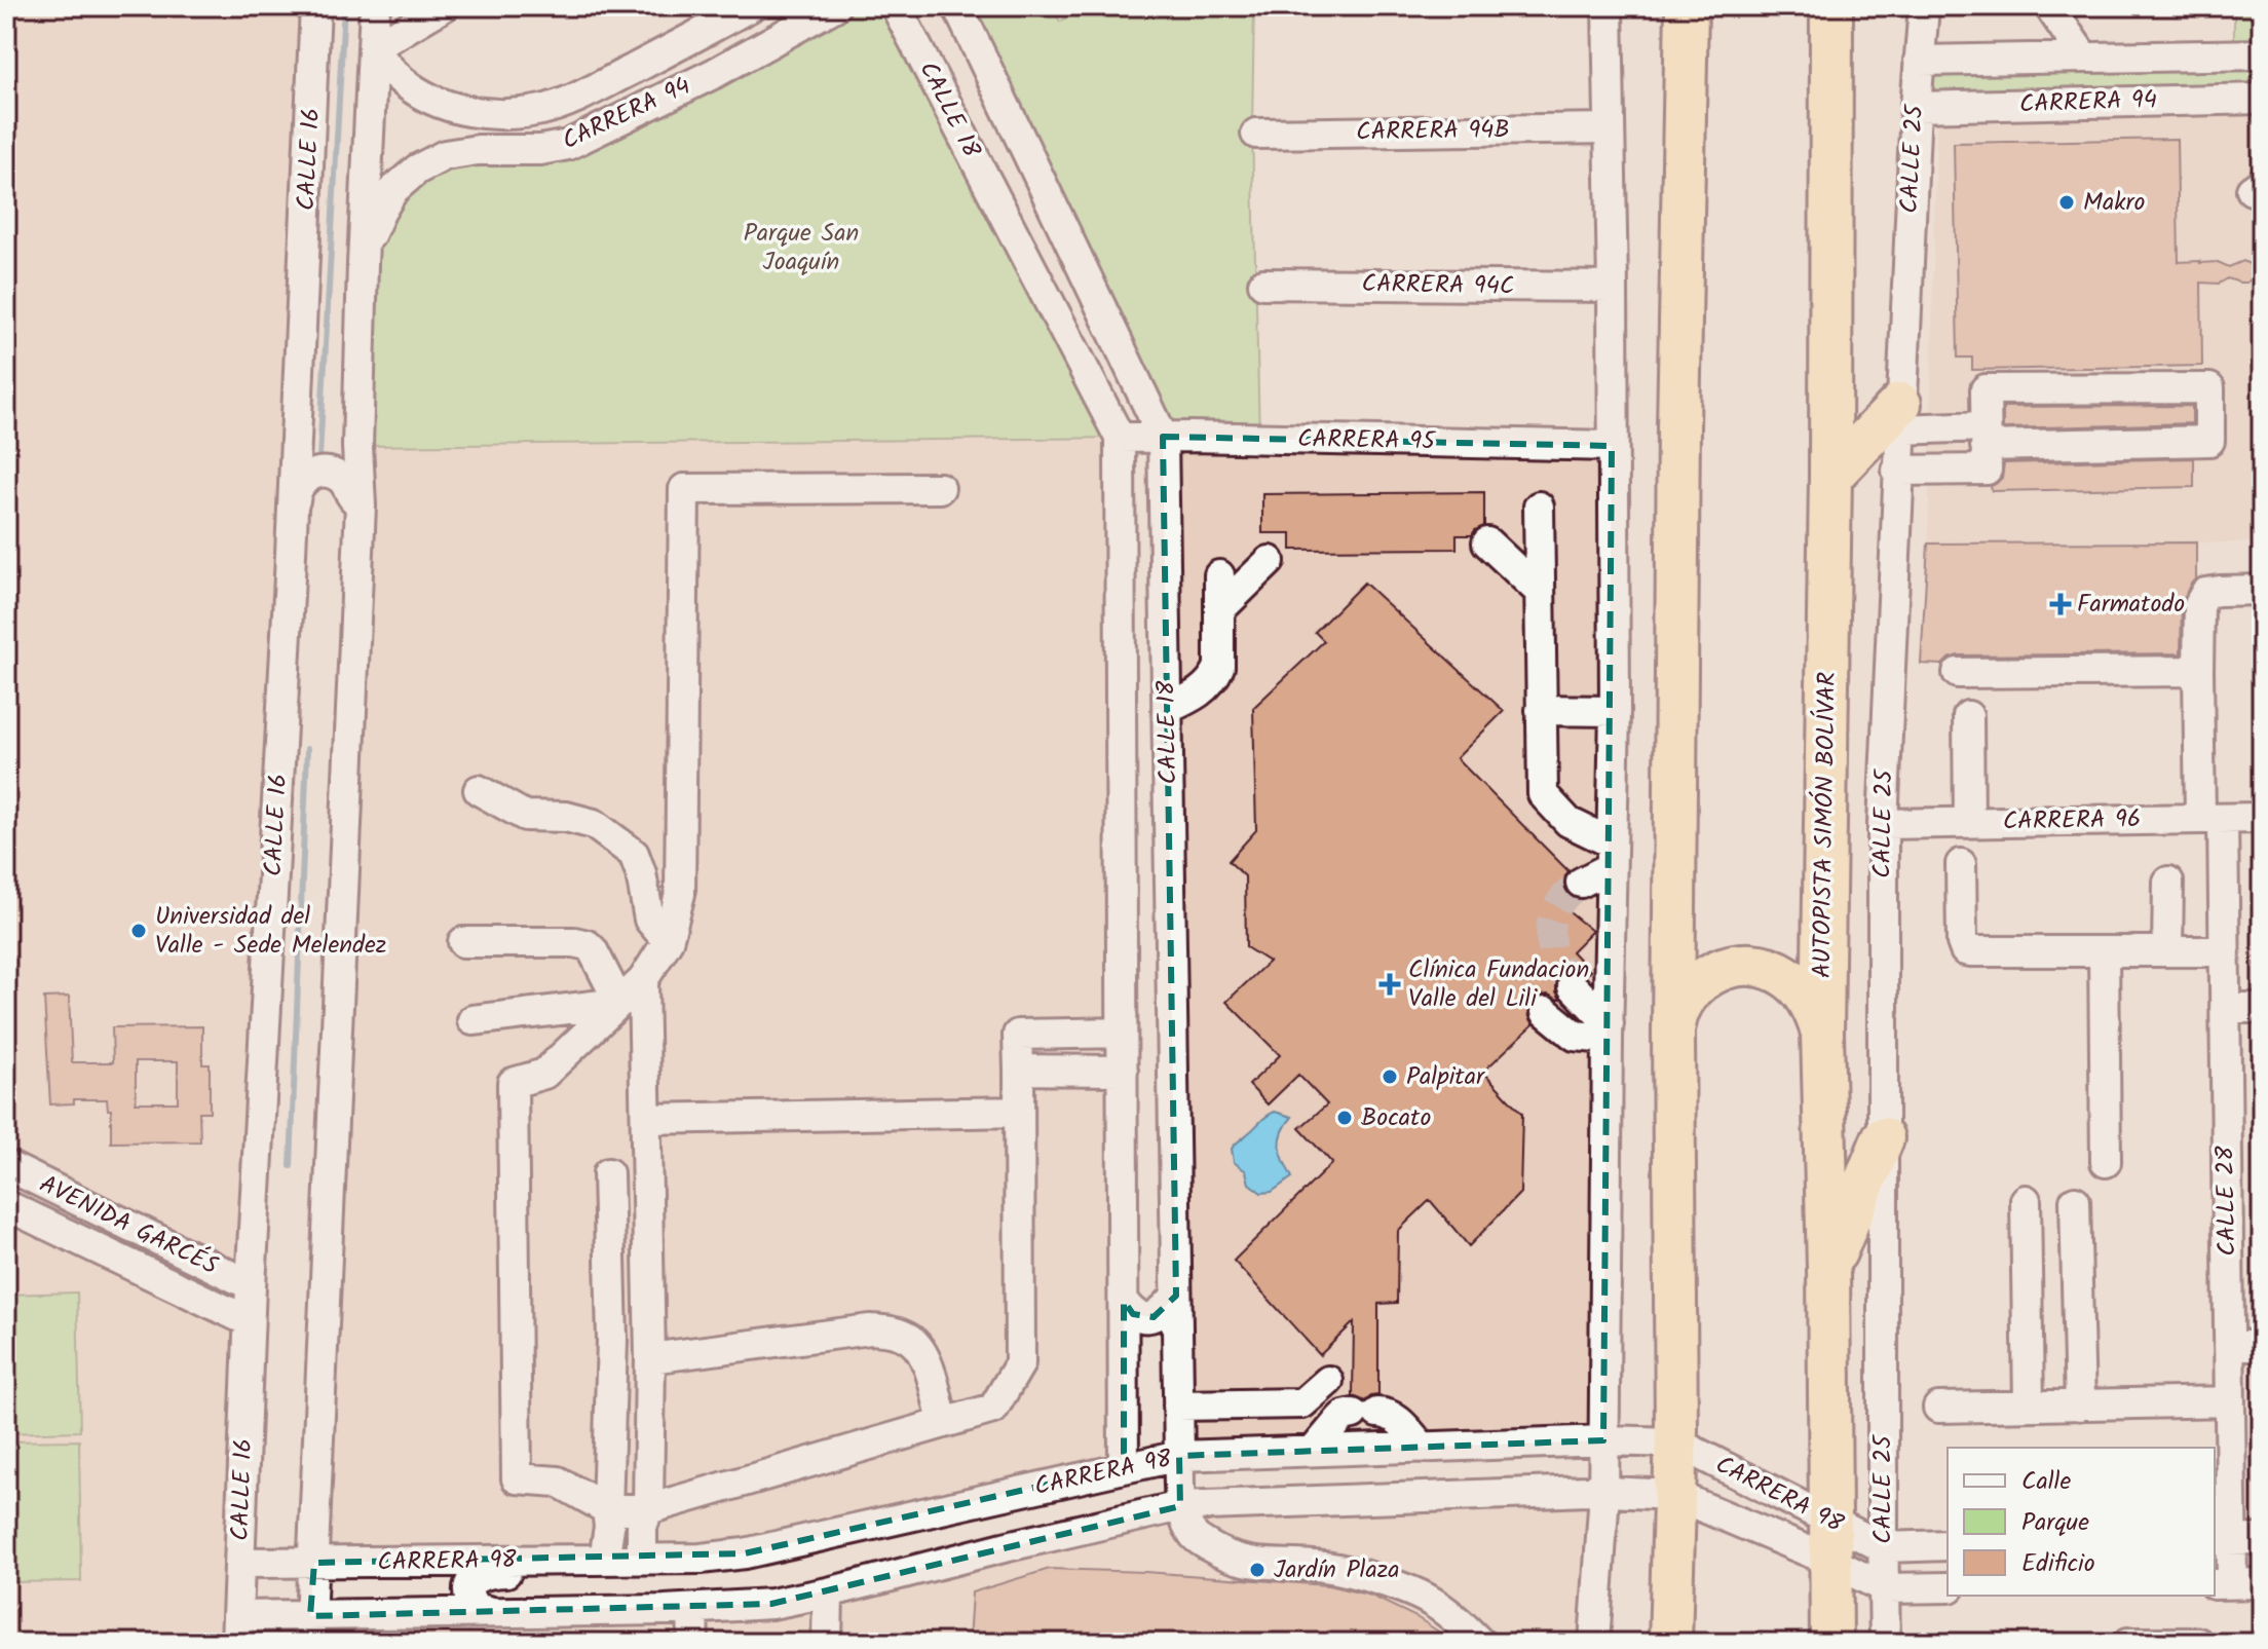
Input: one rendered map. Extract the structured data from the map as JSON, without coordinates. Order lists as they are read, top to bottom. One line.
{"streets":{"highway":["AUTOPISTA SIMÓN BOLÍVAR"],"street":["CARRERA 94","CALLE 18","CARRERA 94B","CALLE 16","CALLE 25","CARRERA 94C","CARRERA 95","CARRERA 96","CALLE 28","AVENIDA GARCÉS","CARRERA 98"]},"crossings":[["CARRERA 94","CALLE 25"],["CALLE 18","CARRERA 95"],["CALLE 18","CARRERA 98"],["CALLE 16","AVENIDA GARCÉS"],["CALLE 16","CARRERA 98"],["CALLE 25","CARRERA 96"],["CALLE 25","CARRERA 98"],["CARRERA 96","CALLE 28"],["AUTOPISTA SIMÓN BOLÍVAR","CARRERA 98"]],"parks":["Parque San Joaquín"],"places":{"other":["Makro","Universidad del Valle - Sede Melendez","Palpitar","Bocato","Jardín Plaza"],"health":["Farmatodo","Clínica Fundacion Valle del Lili"]},"legend":["Calle","Parque","Edificio"]}
